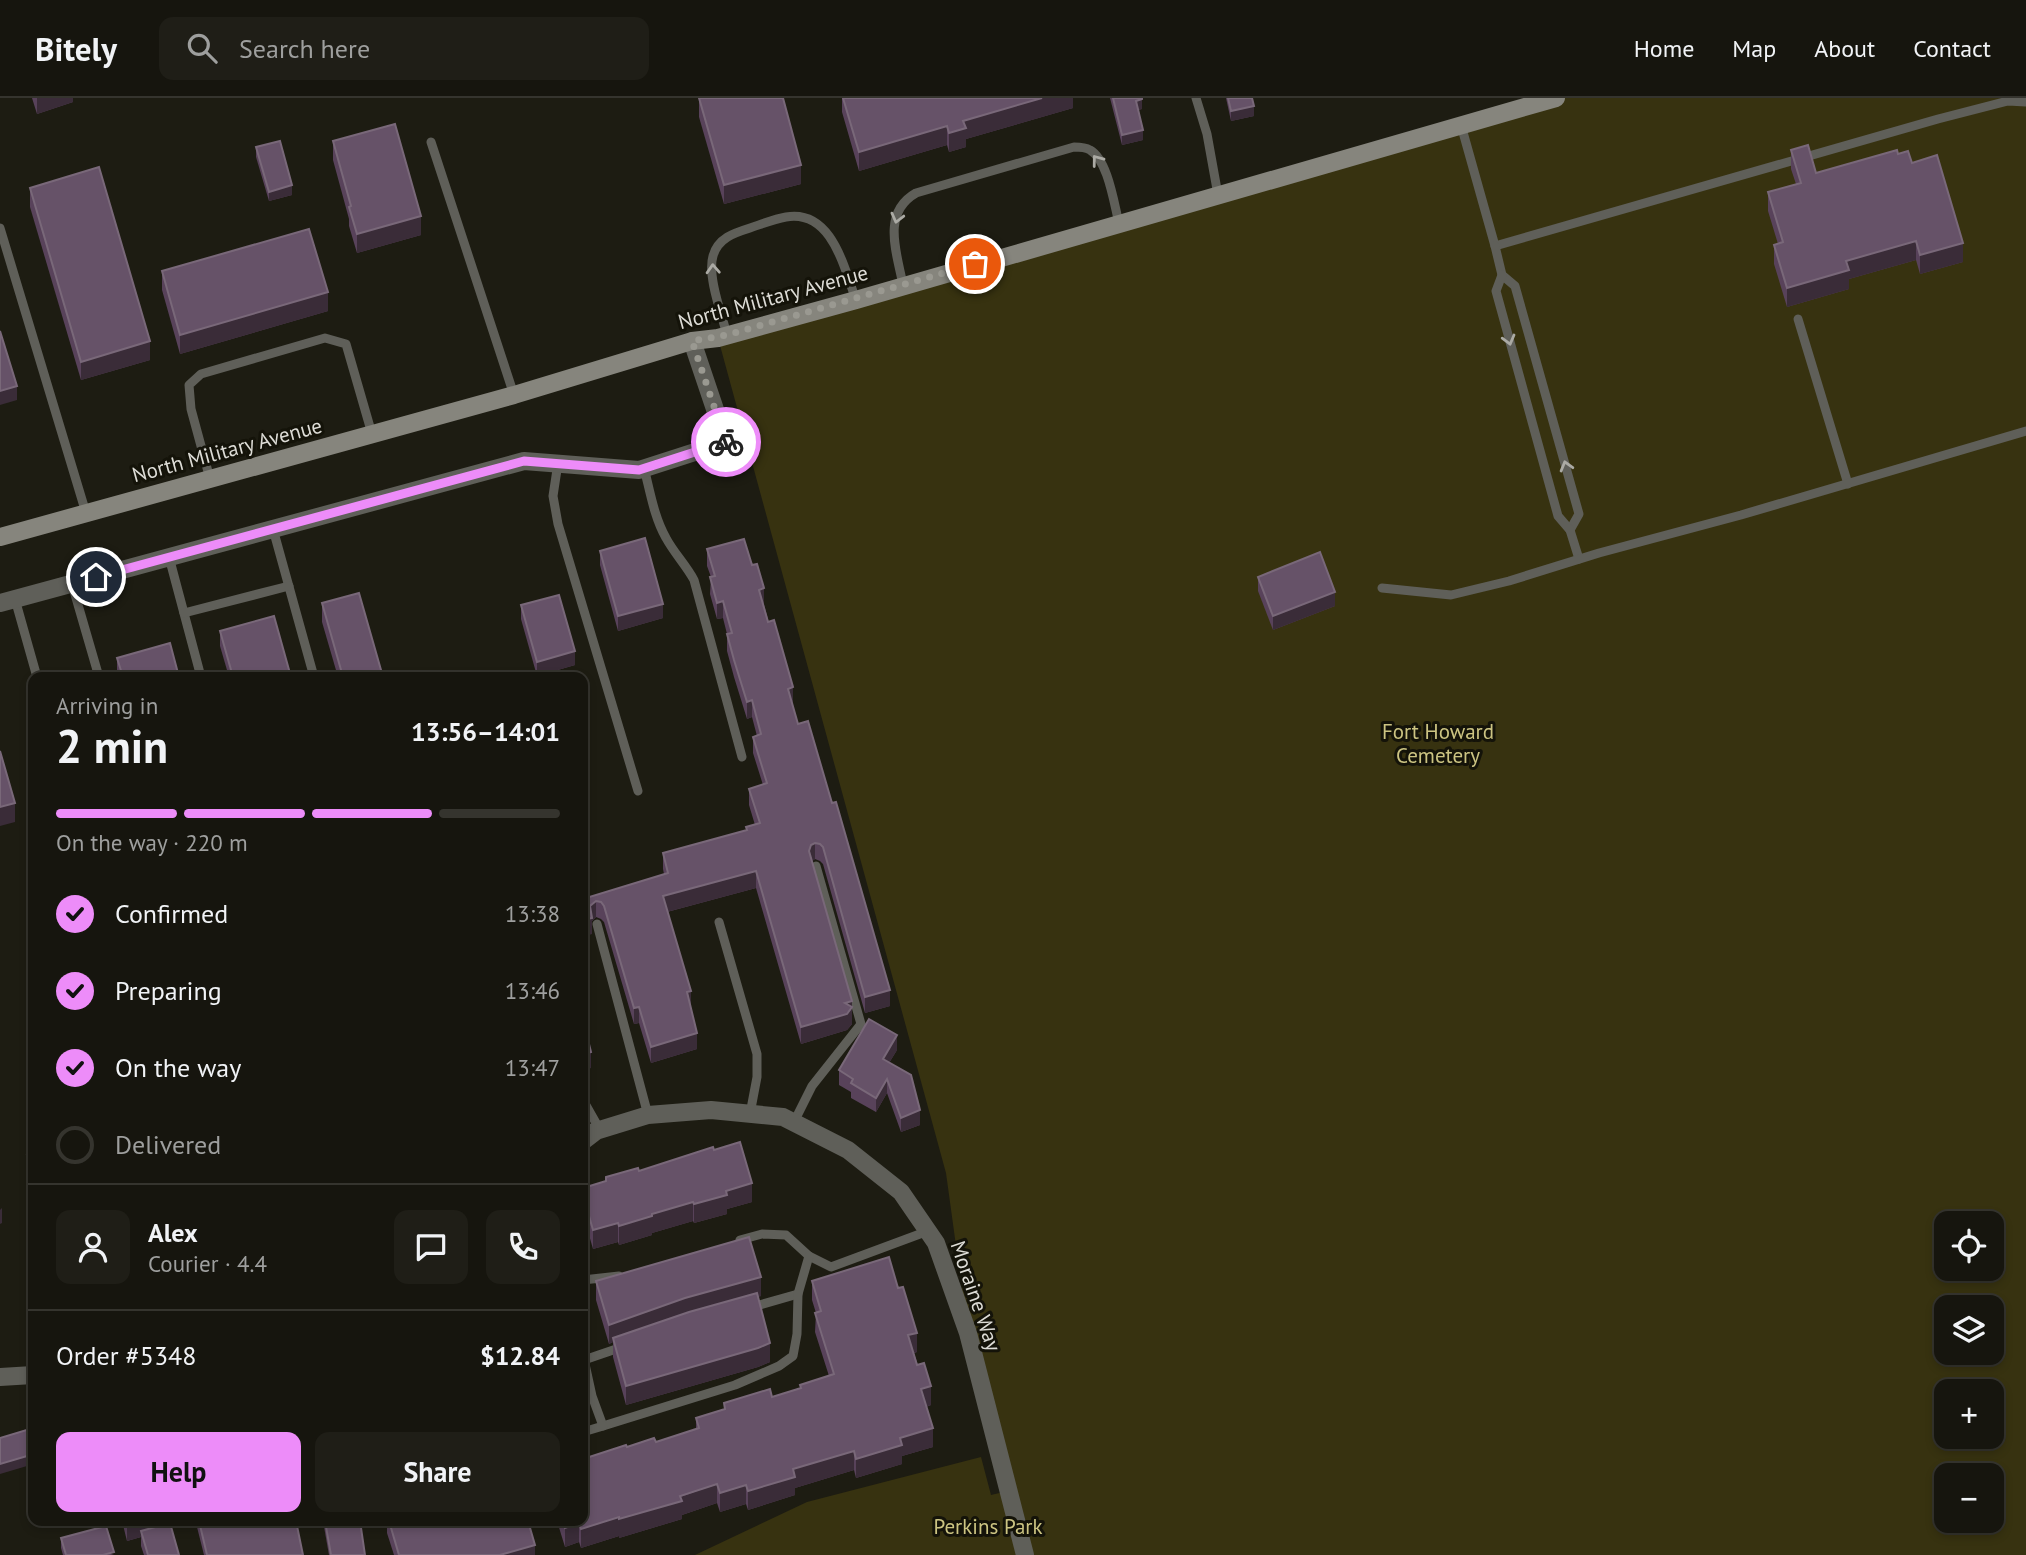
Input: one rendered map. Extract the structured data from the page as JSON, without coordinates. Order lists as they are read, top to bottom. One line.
{"streets":{"main road":["North Military Avenue"],"street":["Moraine Way"]},"parks":["Fort Howard Cemetery","Perkins Park"],"page":{"header":"Bitely","search":"Search here","nav":["Home","Map","About","Contact"],"heading":["2 min","Arriving in","13:56–14:01"],"panel":["Alex","Courier · 4.4","Order #5348","$12.84"],"bar":"On the way · 220 m","list":[["Confirmed","13:38"],["Preparing","13:46"],["On the way","13:47"],"Delivered"],"map_buttons":["+","−"],"buttons":["Help","Share"]}}
